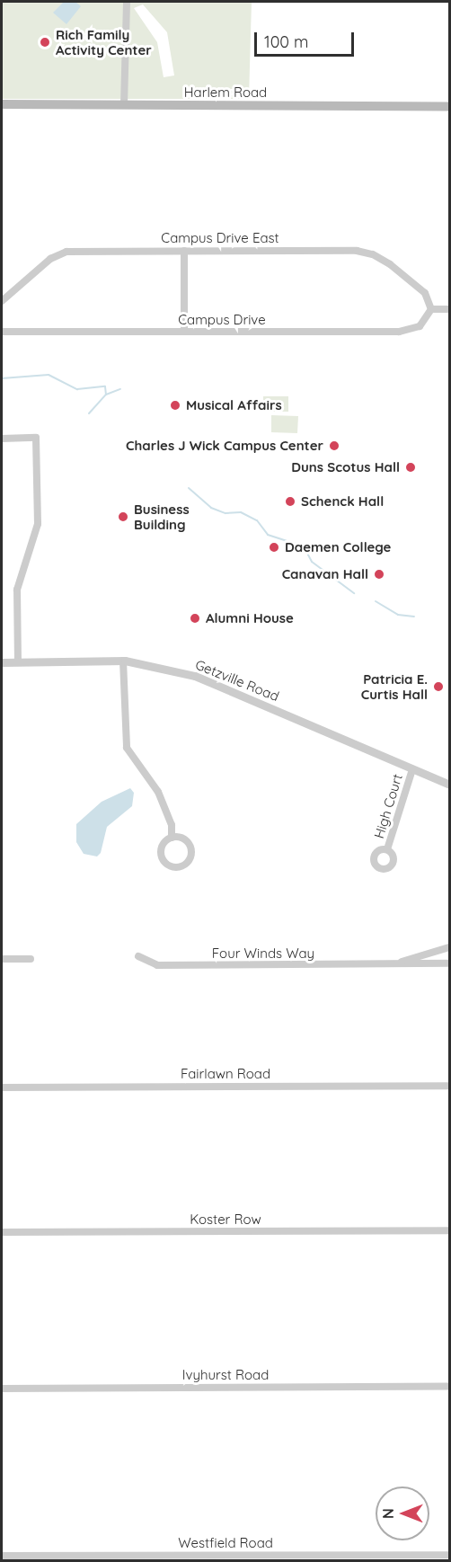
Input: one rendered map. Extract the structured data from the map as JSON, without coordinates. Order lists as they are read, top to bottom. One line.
{"streets":{"main road":["Harlem Road"],"street":["Campus Drive East","Campus Drive","Getzville Road","High Court","Four Winds Way","Fairlawn Road","Koster Row","Ivyhurst Road","Westfield Road"]},"crossings":[["Campus Drive East","Campus Drive"],["Getzville Road","High Court"]],"places":["Rich Family Activity Center","Musical Affairs","Charles J Wick Campus Center","Duns Scotus Hall","Schenck Hall","Business Building","Daemen College","Canavan Hall","Alumni House","Patricia E. Curtis Hall"],"scale_bar":"100 m","north":"left"}
